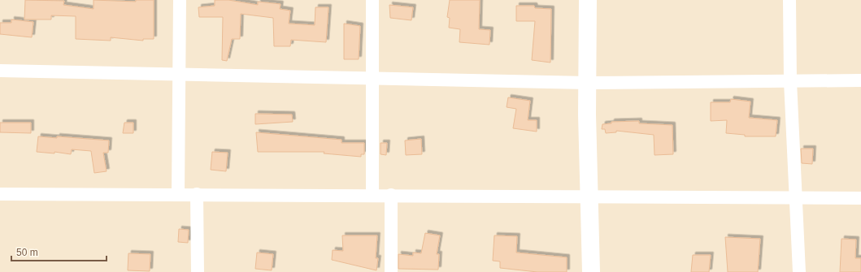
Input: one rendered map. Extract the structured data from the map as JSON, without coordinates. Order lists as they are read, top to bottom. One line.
{"scale_bar":"50 m"}
